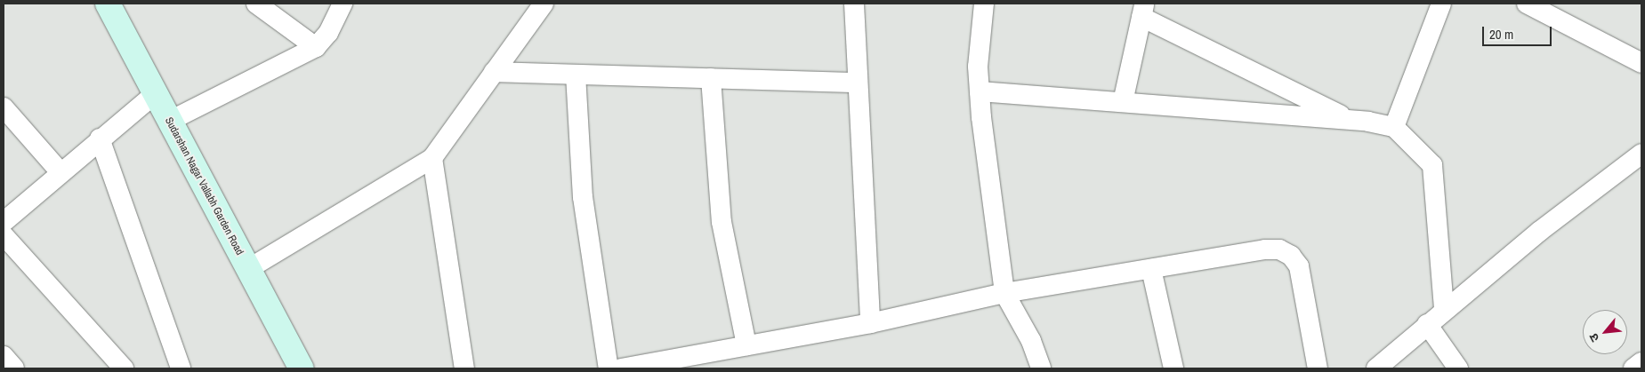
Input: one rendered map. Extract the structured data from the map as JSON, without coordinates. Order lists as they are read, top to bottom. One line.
{"streets":{"street":["Sudarshan Nagar Vallabh Garden Road"]},"scale_bar":"20 m","north":"bottom left"}
